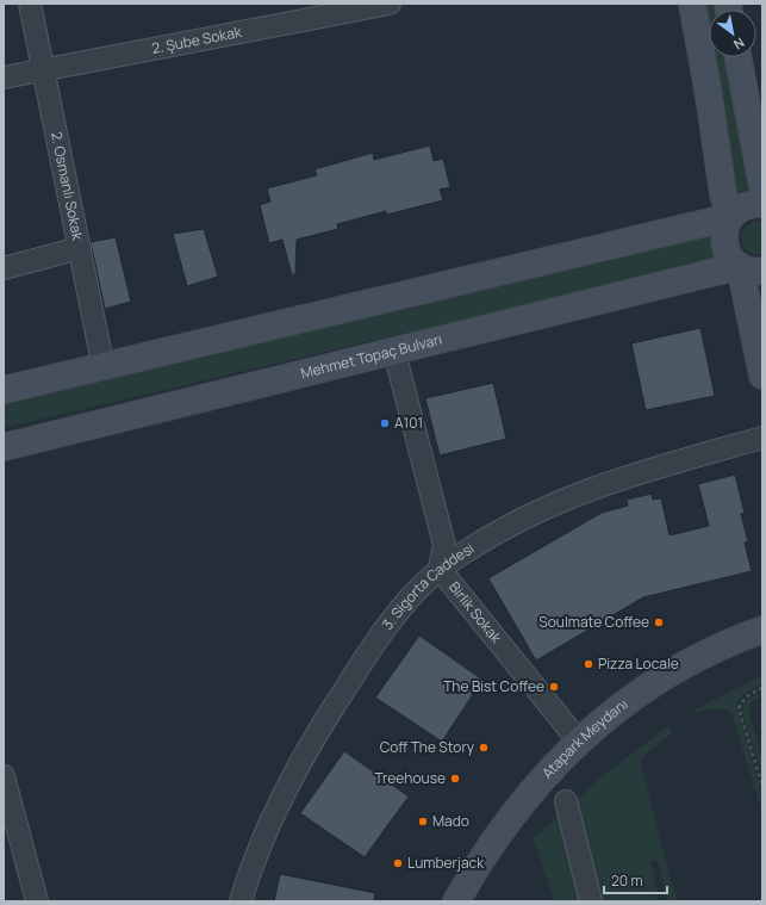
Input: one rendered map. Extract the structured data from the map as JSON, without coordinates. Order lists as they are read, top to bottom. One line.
{"streets":{"main road":["Mehmet Topaç Bulvarı","Atapark Meydanı"],"street":["2. Şube Sokak","2. Osmanlı Sokak","3. Sigorta Caddesi","Birlik Sokak"]},"crossings":[["2. Şube Sokak","2. Osmanlı Sokak"],["Mehmet Topaç Bulvarı","Birlik Sokak"],["3. Sigorta Caddesi","Birlik Sokak"],["Birlik Sokak","Atapark Meydanı"]],"places":["A101","Soulmate Coffee","Pizza Locale","The Bist Coffee","Coff The Story","Treehouse","Mado","Lumberjack"],"scale_bar":"20 m","north":"bottom right"}
